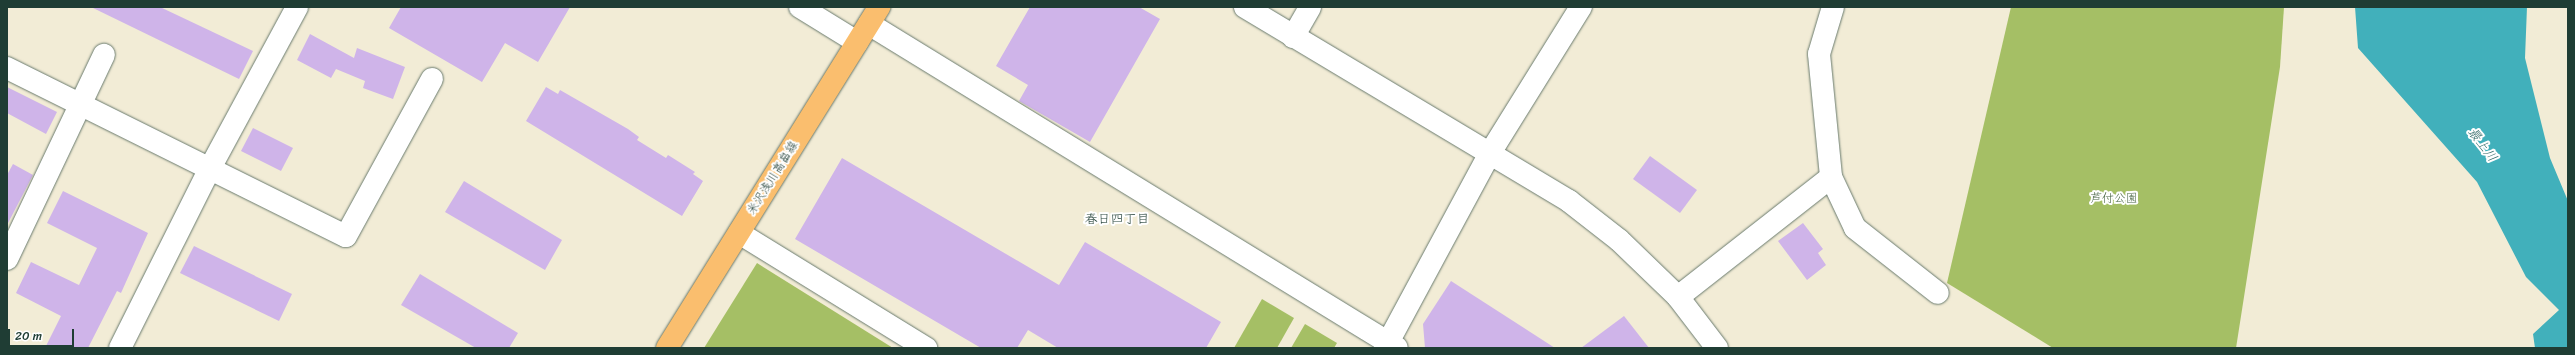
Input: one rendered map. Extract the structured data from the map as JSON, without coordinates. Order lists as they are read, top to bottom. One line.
{"streets":{"main road":["米沢浅川高畠線"]},"districts":["春日四丁目"],"water":["最上川"],"parks":["芦付公園"],"scale_bar":"20 m"}
